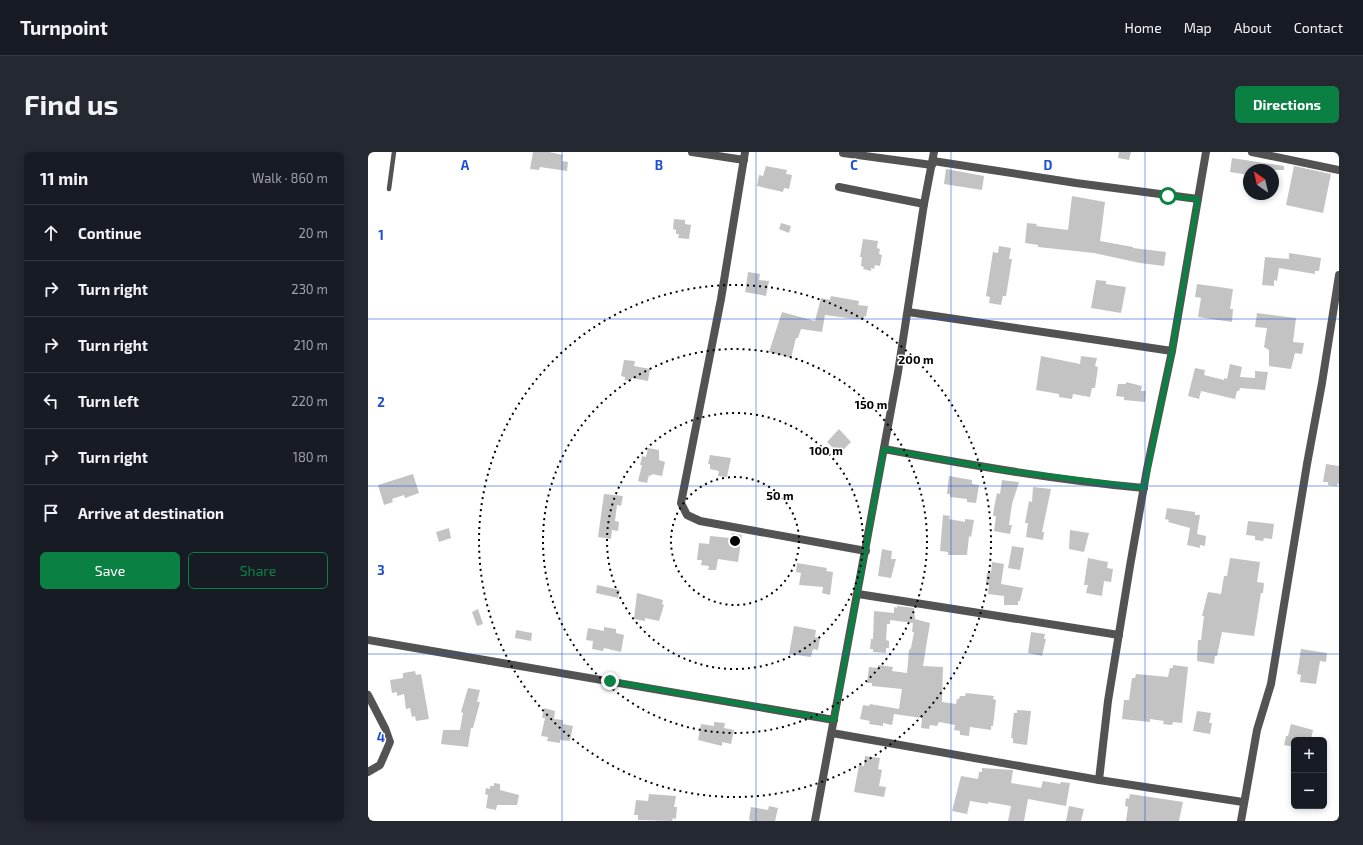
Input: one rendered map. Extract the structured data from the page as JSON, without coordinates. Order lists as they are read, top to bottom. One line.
{"north":"top left","page":{"header":"Turnpoint","nav":["Home","Map","About","Contact"],"buttons":["Directions",["Save","Share"]],"title":"Find us","heading":["11 min","Walk · 860 m"],"list":[["Continue","20 m"],["Turn right","230 m"],["Turn right","210 m"],["Turn left","220 m"],["Turn right","180 m"],"Arrive at destination"],"map_buttons":["+","−"]},"grid":{"columns":["A","B","C","D"],"rows":["1","2","3","4"]},"rings":["200 m","150 m","100 m","50 m"]}
